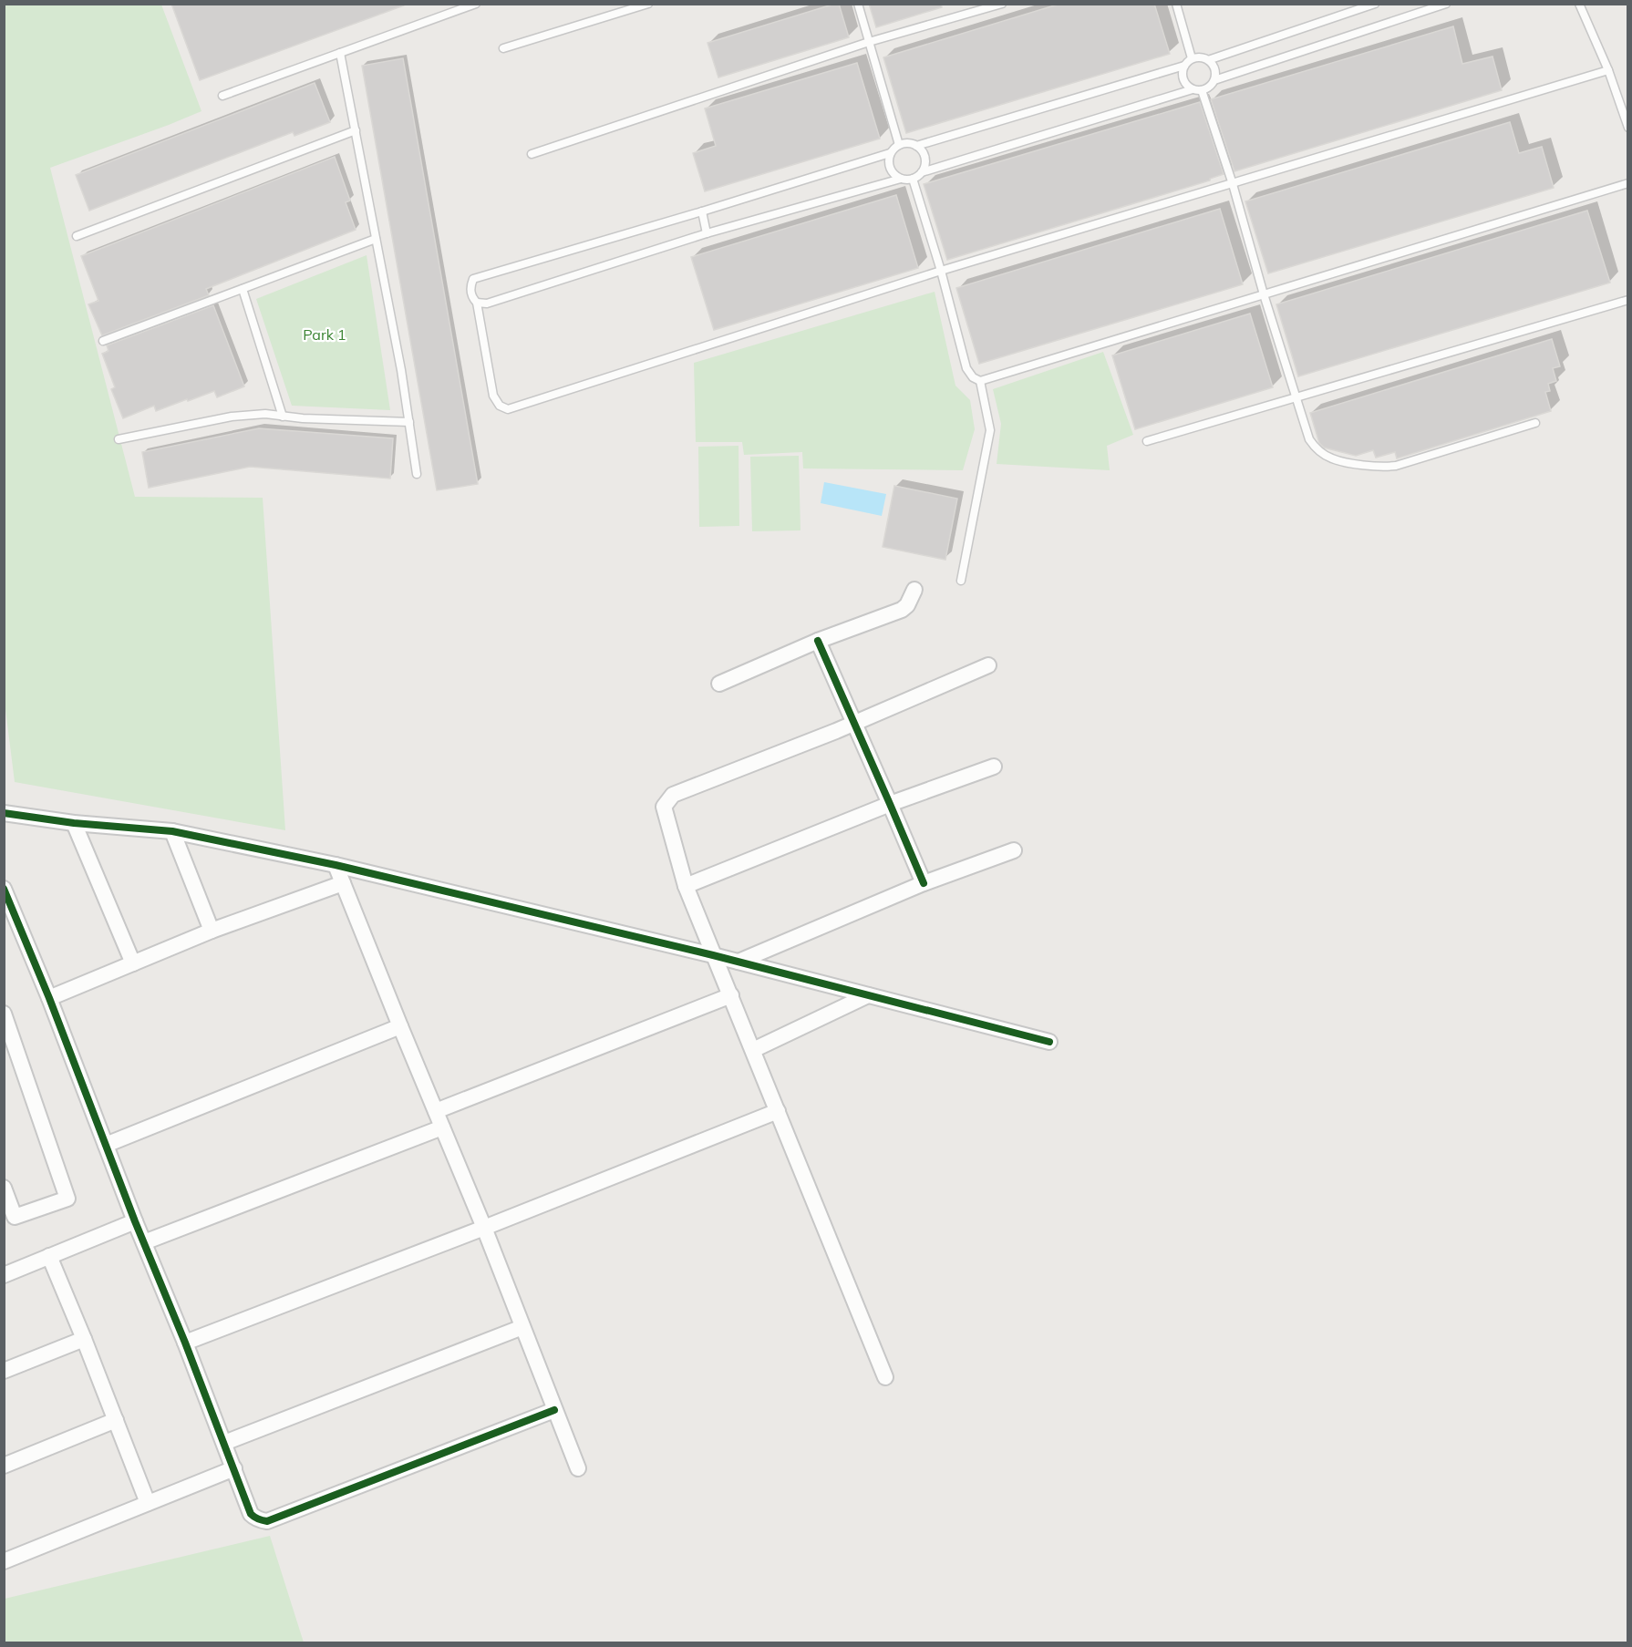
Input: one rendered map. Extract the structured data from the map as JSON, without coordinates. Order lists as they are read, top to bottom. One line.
{"parks":["Park 1"]}
